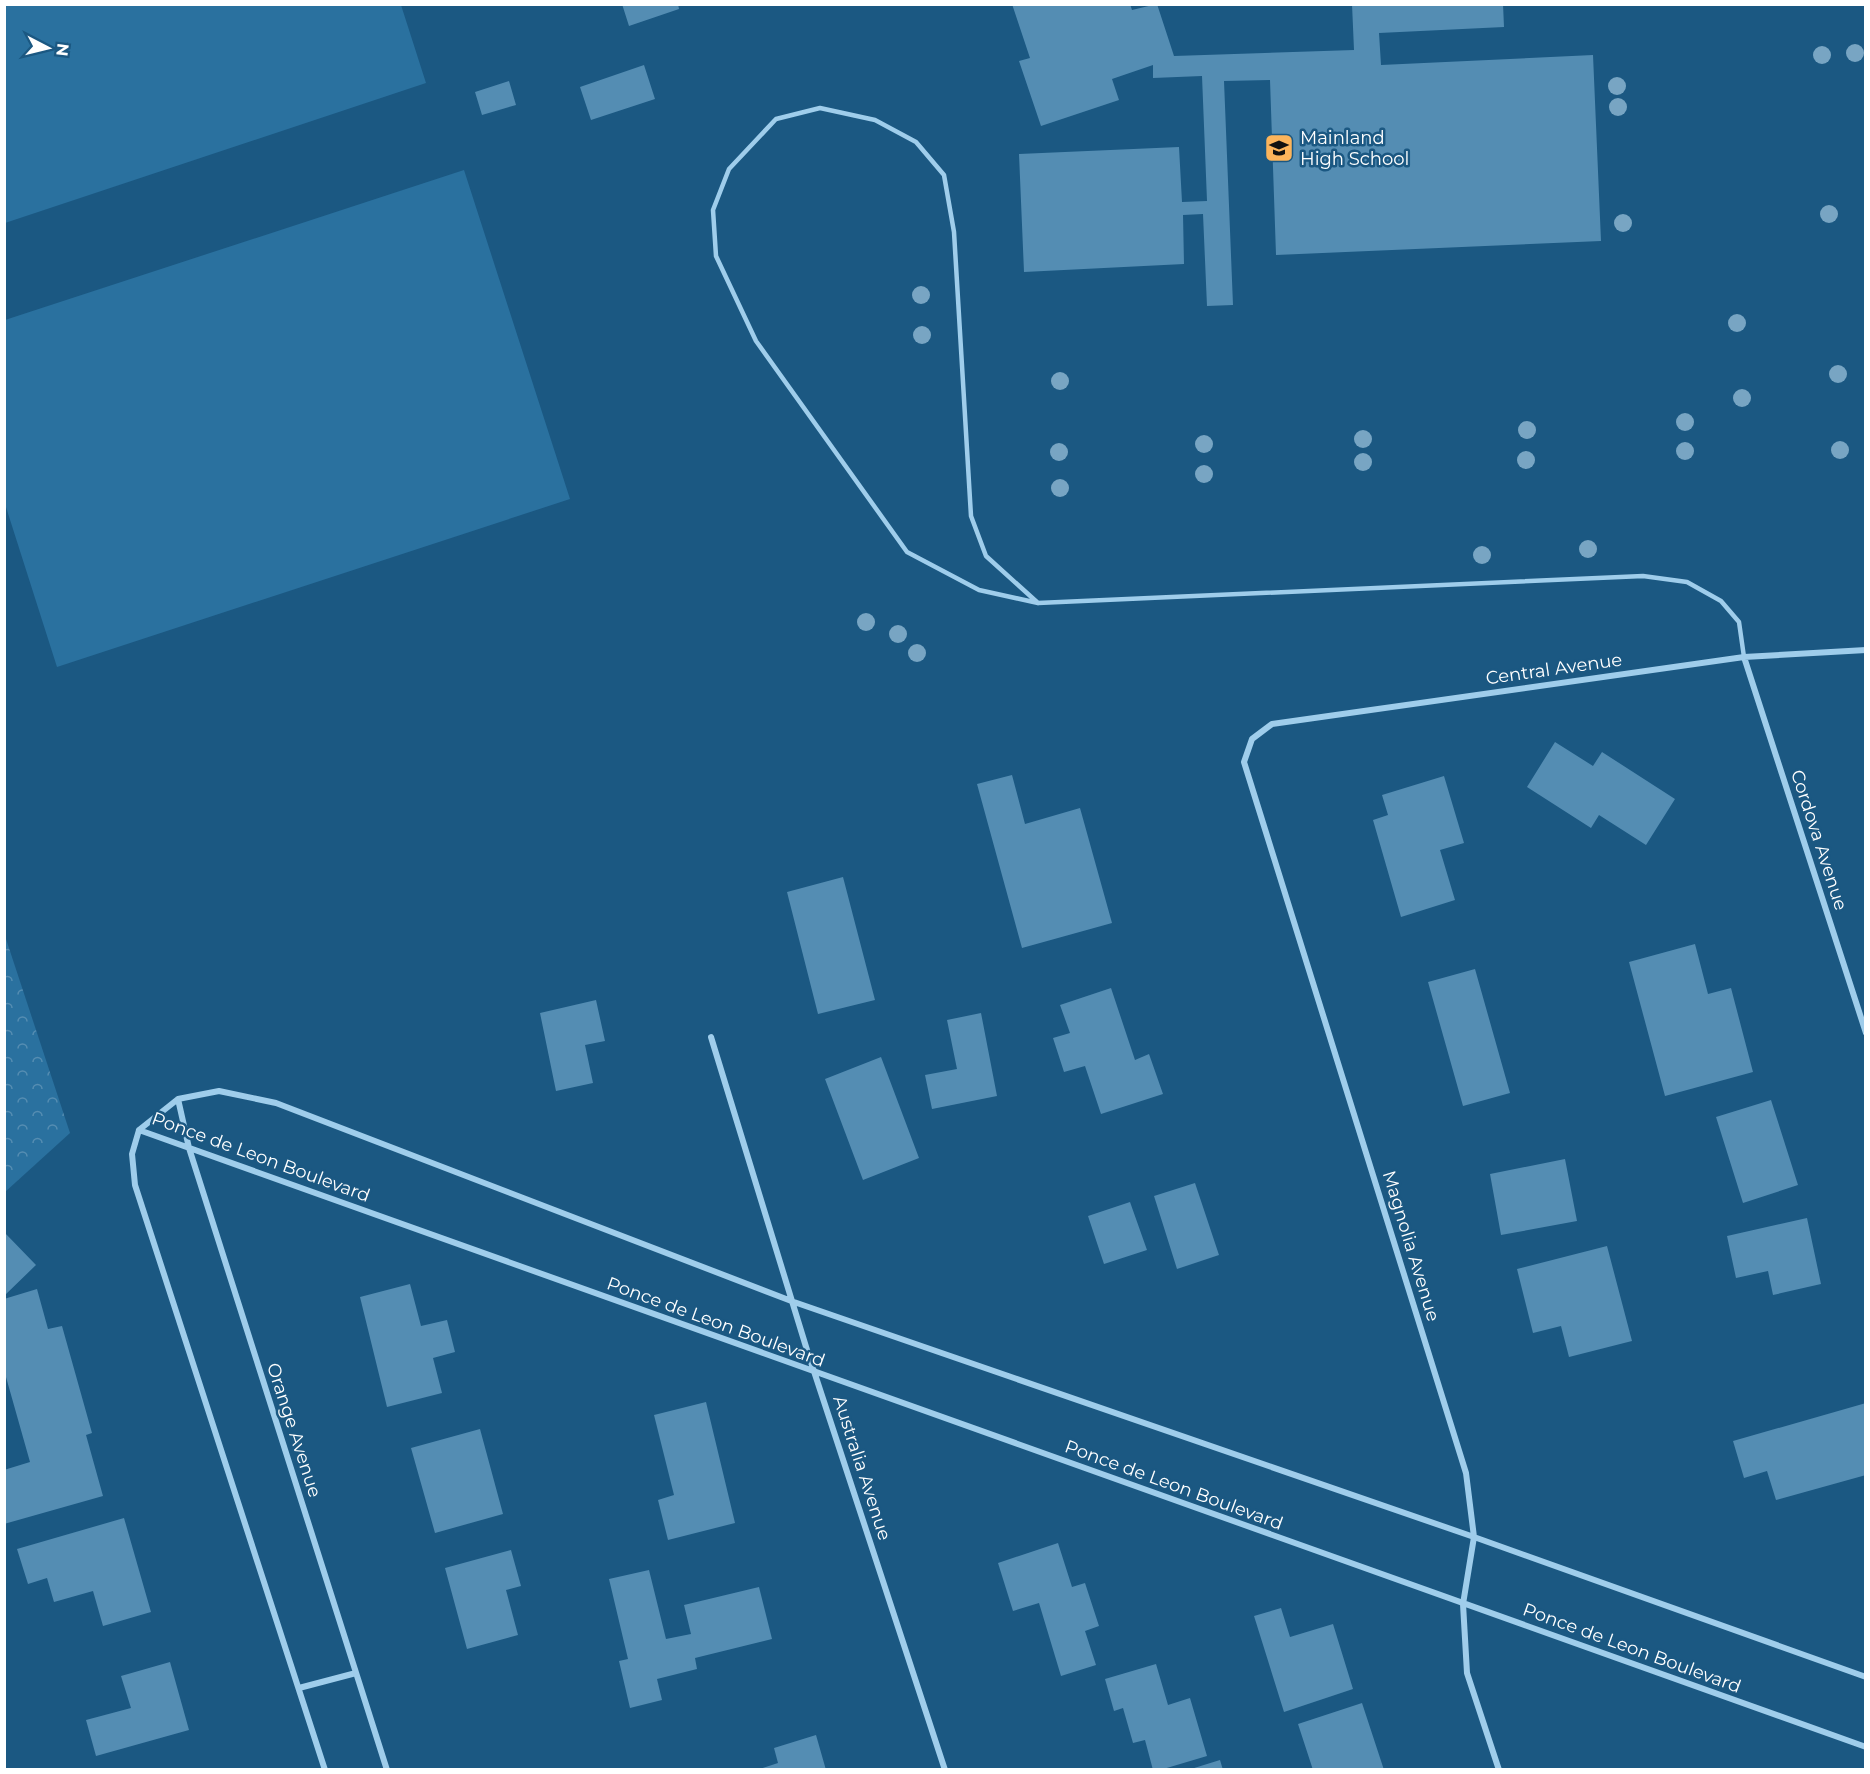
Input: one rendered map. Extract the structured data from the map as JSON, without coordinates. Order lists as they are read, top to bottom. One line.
{"streets":{"street":["Central Avenue","Cordova Avenue","Ponce de Leon Boulevard","Magnolia Avenue","Orange Avenue","Australia Avenue"]},"crossings":[["Central Avenue","Cordova Avenue"],["Central Avenue","Magnolia Avenue"],["Ponce de Leon Boulevard","Magnolia Avenue"],["Ponce de Leon Boulevard","Orange Avenue"],["Ponce de Leon Boulevard","Australia Avenue"]],"places":{"school or university":["Mainland High School"]},"north":"right"}
